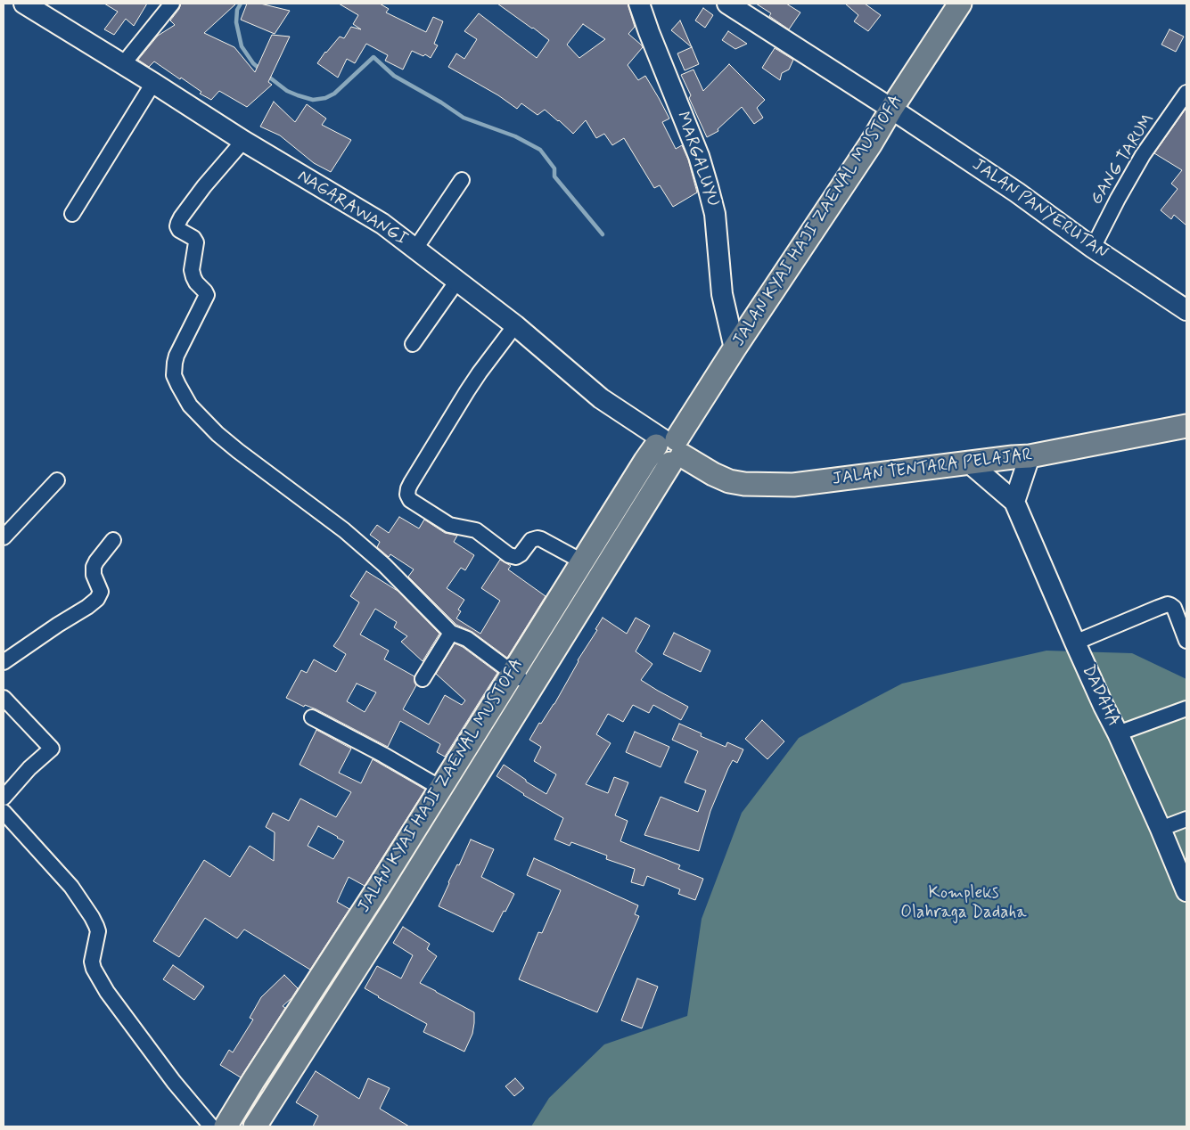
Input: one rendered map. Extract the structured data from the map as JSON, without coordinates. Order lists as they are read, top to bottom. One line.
{"streets":{"main road":["JALAN KYAI HAJI ZAENAL MUSTOFA","JALAN TENTARA PELAJAR"],"street":["MARGALUYU","GANG TARUM","NAGARAWANGI","JALAN PANYERUTAN","DADAHA"]},"crossings":[["MARGALUYU","JALAN KYAI HAJI ZAENAL MUSTOFA"],["GANG TARUM","JALAN PANYERUTAN"],["NAGARAWANGI","JALAN KYAI HAJI ZAENAL MUSTOFA"],["NAGARAWANGI","JALAN TENTARA PELAJAR"],["JALAN PANYERUTAN","JALAN KYAI HAJI ZAENAL MUSTOFA"],["JALAN KYAI HAJI ZAENAL MUSTOFA","JALAN TENTARA PELAJAR"],["JALAN TENTARA PELAJAR","DADAHA"]],"parks":["Kompleks Olahraga Dadaha"]}
